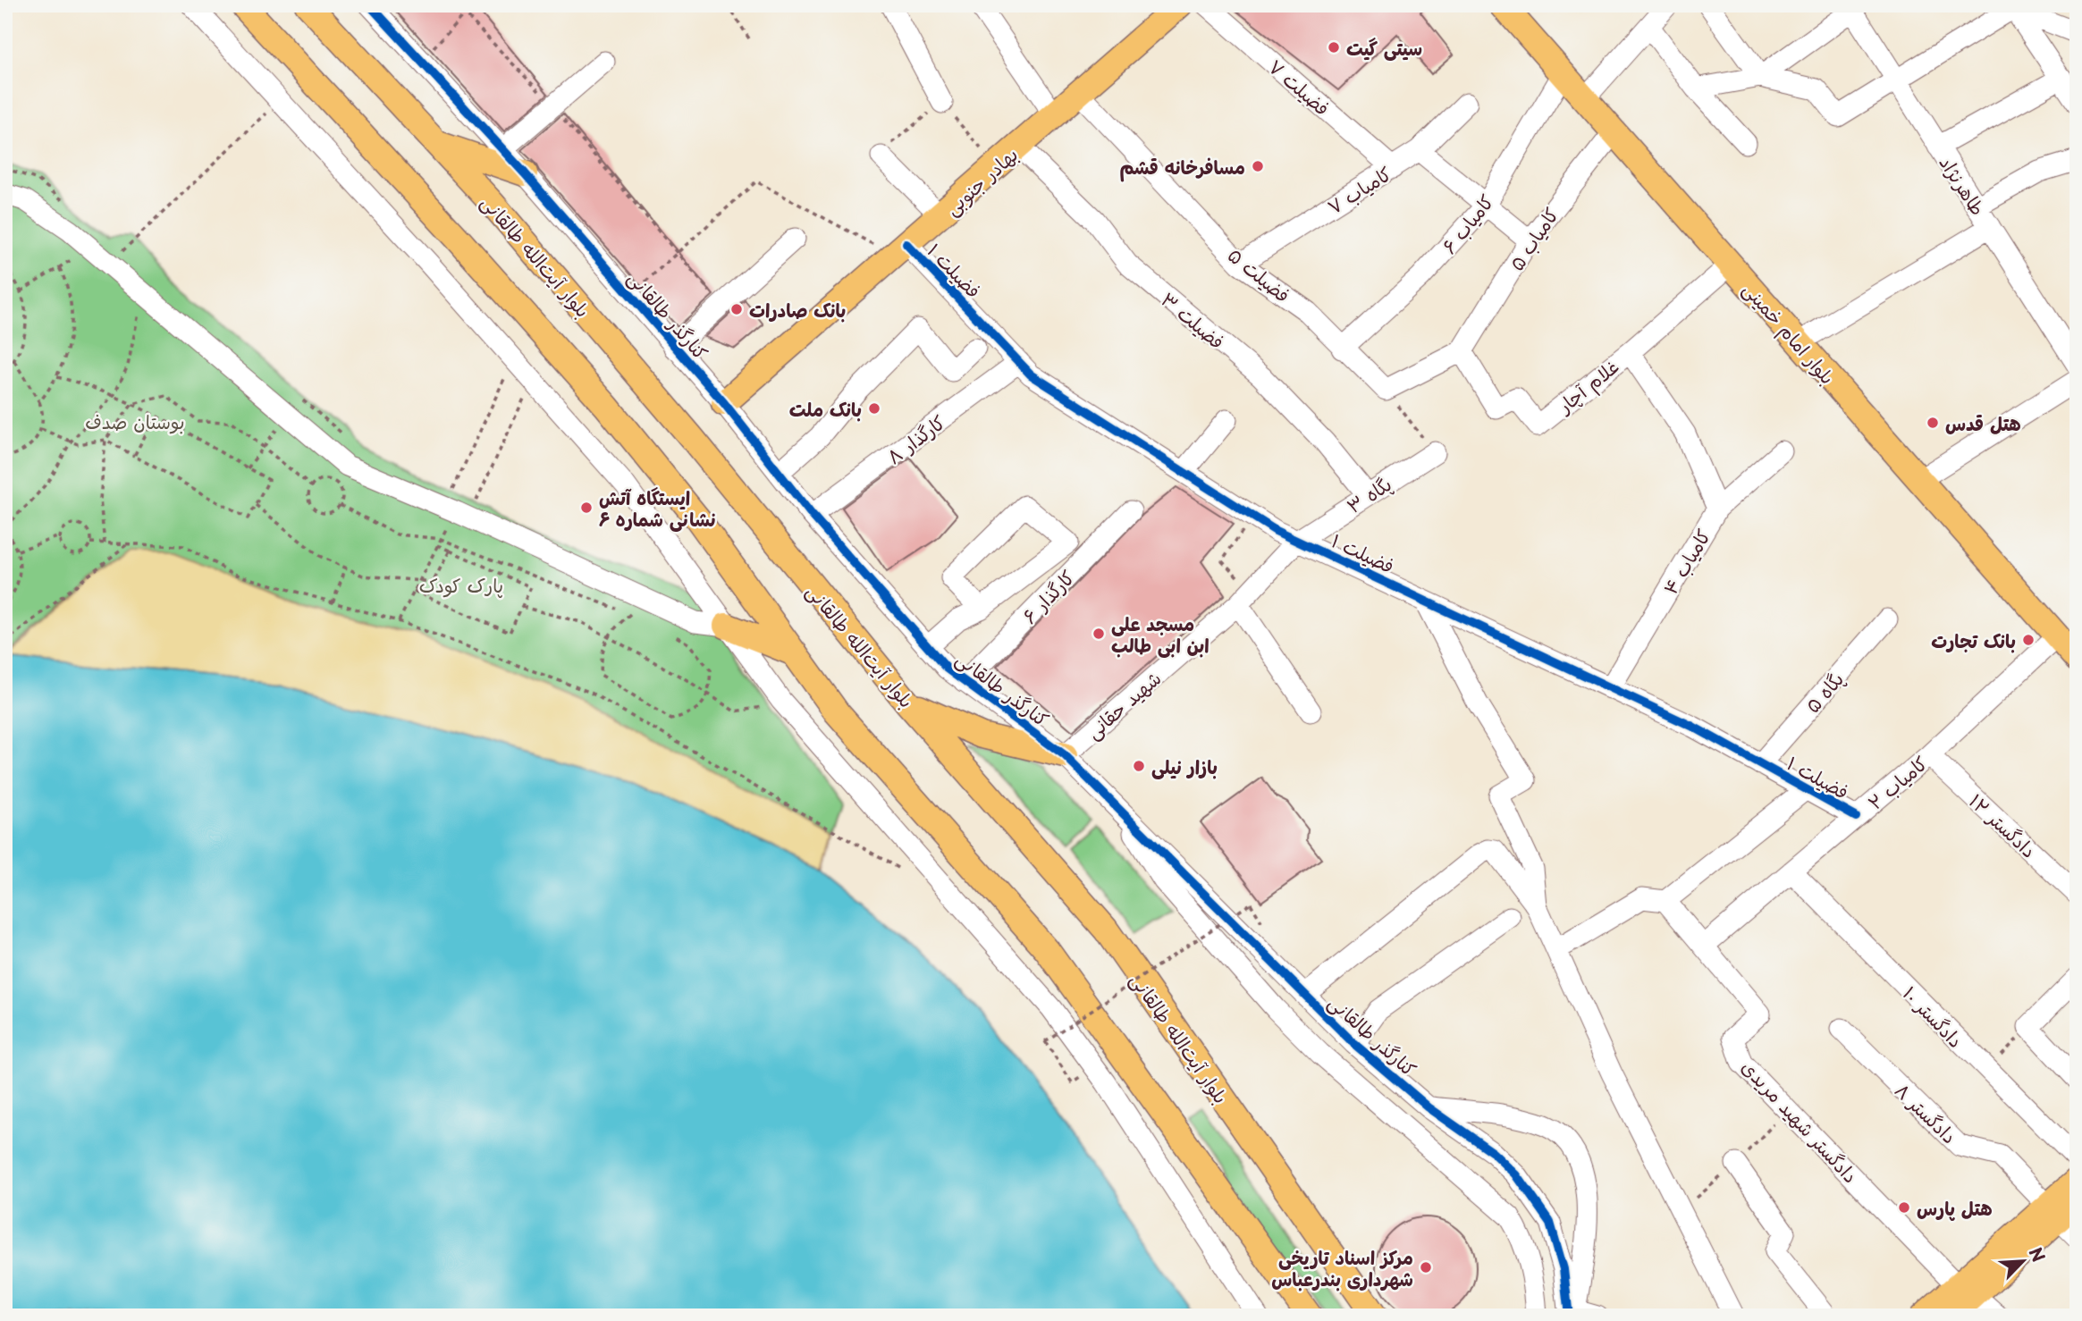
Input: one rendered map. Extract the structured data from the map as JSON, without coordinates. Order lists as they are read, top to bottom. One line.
{"streets":{"main road":["بهادر جنوبی","بلوار آیت‌الله طالقانی","بلوار امام خمینی"],"street":["فضیلت ۷","طاهرنژاد","کامیاب ۷","کامیاب ۶","کامیاب ۵","فضیلت ۱","فضیلت ۵","کنارگذر طالقانی","فضیلت ۳","غلام آچار","کارگذار ۸","پگاه ۳","کامیاب ۴","کارگذار ۶","پگاه ۵","شهید حقانی","کامیاب ۲","دادگستر ۱۲","دادگستر ۱۰","دادگستر ۸","دادگستر شهید مریدی"]},"crossings":[["فضیلت ۷","کامیاب ۷"],["بهادر جنوبی","فضیلت ۱"],["بهادر جنوبی","فضیلت ۵"],["بهادر جنوبی","کنارگذر طالقانی"],["بهادر جنوبی","فضیلت ۳"],["کامیاب ۷","فضیلت ۵"],["کامیاب ۶","فضیلت ۵"],["کامیاب ۶","بلوار امام خمینی"],["کامیاب ۵","بلوار امام خمینی"],["کامیاب ۵","غلام آچار"],["فضیلت ۱","کارگذار ۸"],["فضیلت ۱","پگاه ۳"],["فضیلت ۱","کامیاب ۴"],["فضیلت ۱","پگاه ۵"],["فضیلت ۱","کامیاب ۲"],["کنارگذر طالقانی","کارگذار ۸"],["کنارگذر طالقانی","کارگذار ۶"],["کنارگذر طالقانی","شهید حقانی"],["فضیلت ۳","پگاه ۳"],["بلوار امام خمینی","غلام آچار"],["بلوار امام خمینی","کامیاب ۲"],["پگاه ۳","شهید حقانی"],["کامیاب ۲","دادگستر ۱۲"],["کامیاب ۲","دادگستر ۱۰"],["کامیاب ۲","دادگستر شهید مریدی"]],"parks":["بوستان صدف","پارک کودک"],"places":["سیتی گیت","مسافرخانه قشم","بانک صادرات","بانک ملت","هتل قدس","ایستگاه آتش نشانی شماره ۶","مسجد علی ابن ابی طالب","بانک تجارت","بازار نیلی","هتل پارس","مرکز اسناد تاریخی شهرداری بندرعباس"],"north":"top right"}
